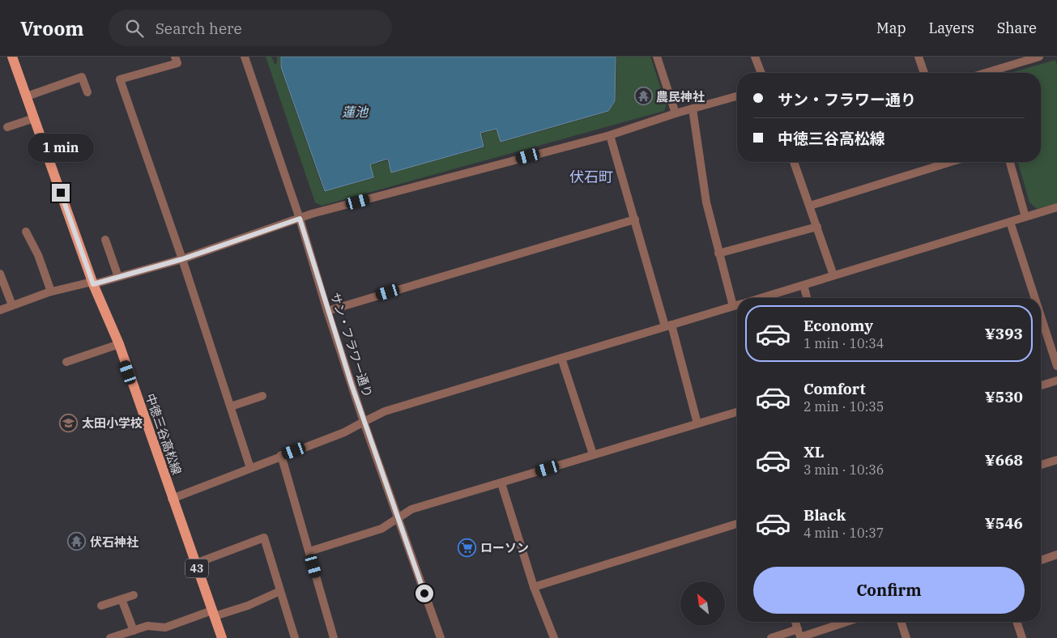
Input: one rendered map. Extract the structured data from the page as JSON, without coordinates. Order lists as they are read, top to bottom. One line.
{"streets":{"main road":["中徳三谷高松線","43"],"street":["サン・フラワー通り"]},"districts":["伏石町"],"water":["蓮池"],"places":{"temple":["農民神社","伏石神社"],"school or university":["太田小学校"],"supermarket":["ローソン"]},"north":"top left","page":{"header":"Vroom","search":"Search here","nav":["Map","Layers","Share"],"banner":["サン・フラワー通り","中徳三谷高松線"],"bubble":"1 min","list":[{"name":"Economy","note":"1 min · 10:34","value":"¥393"},{"name":"Comfort","note":"2 min · 10:35","value":"¥530"},{"name":"XL","note":"3 min · 10:36","value":"¥668"},{"name":"Black","note":"4 min · 10:37","value":"¥546"}],"buttons":"Confirm"}}
